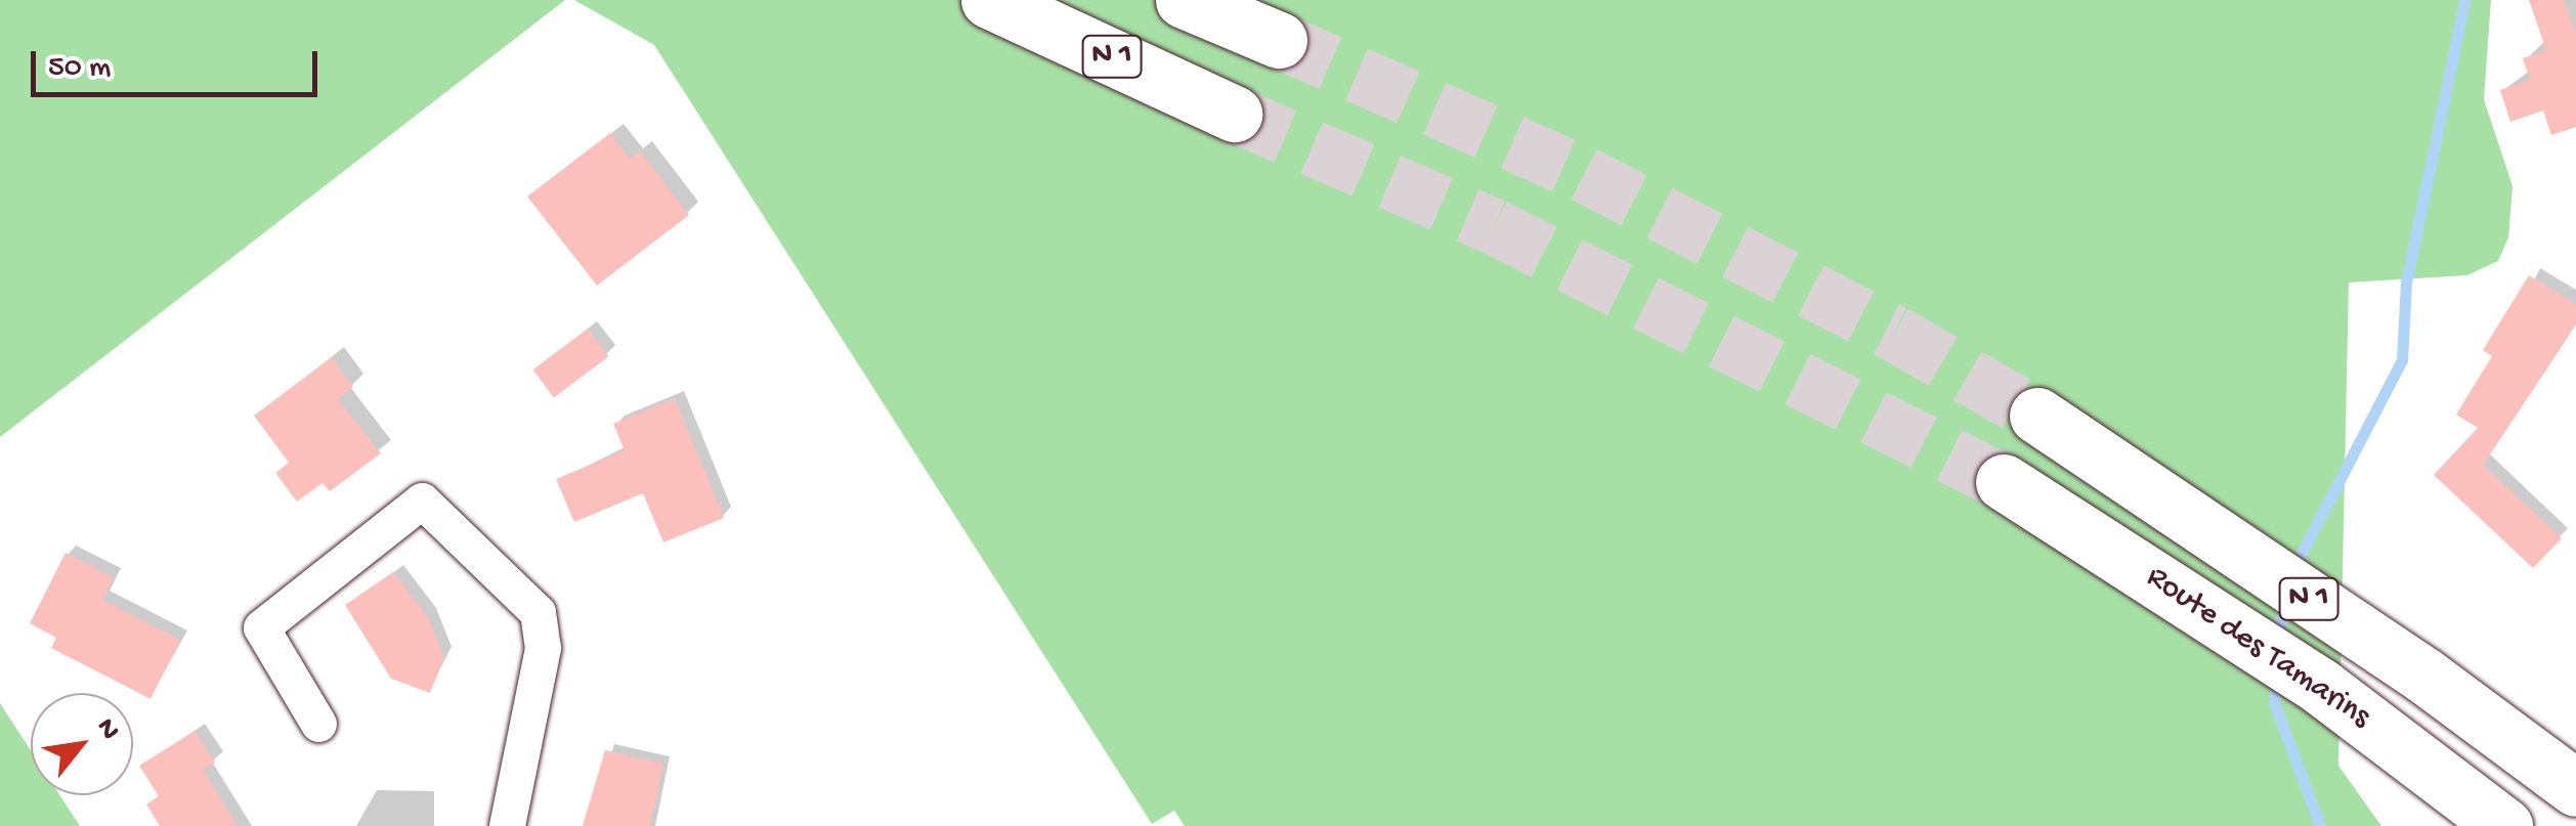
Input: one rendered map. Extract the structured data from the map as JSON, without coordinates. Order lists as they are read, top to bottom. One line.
{"streets":{"highway":["N 1","Route des Tamarins"]},"scale_bar":"50 m","north":"top right"}
